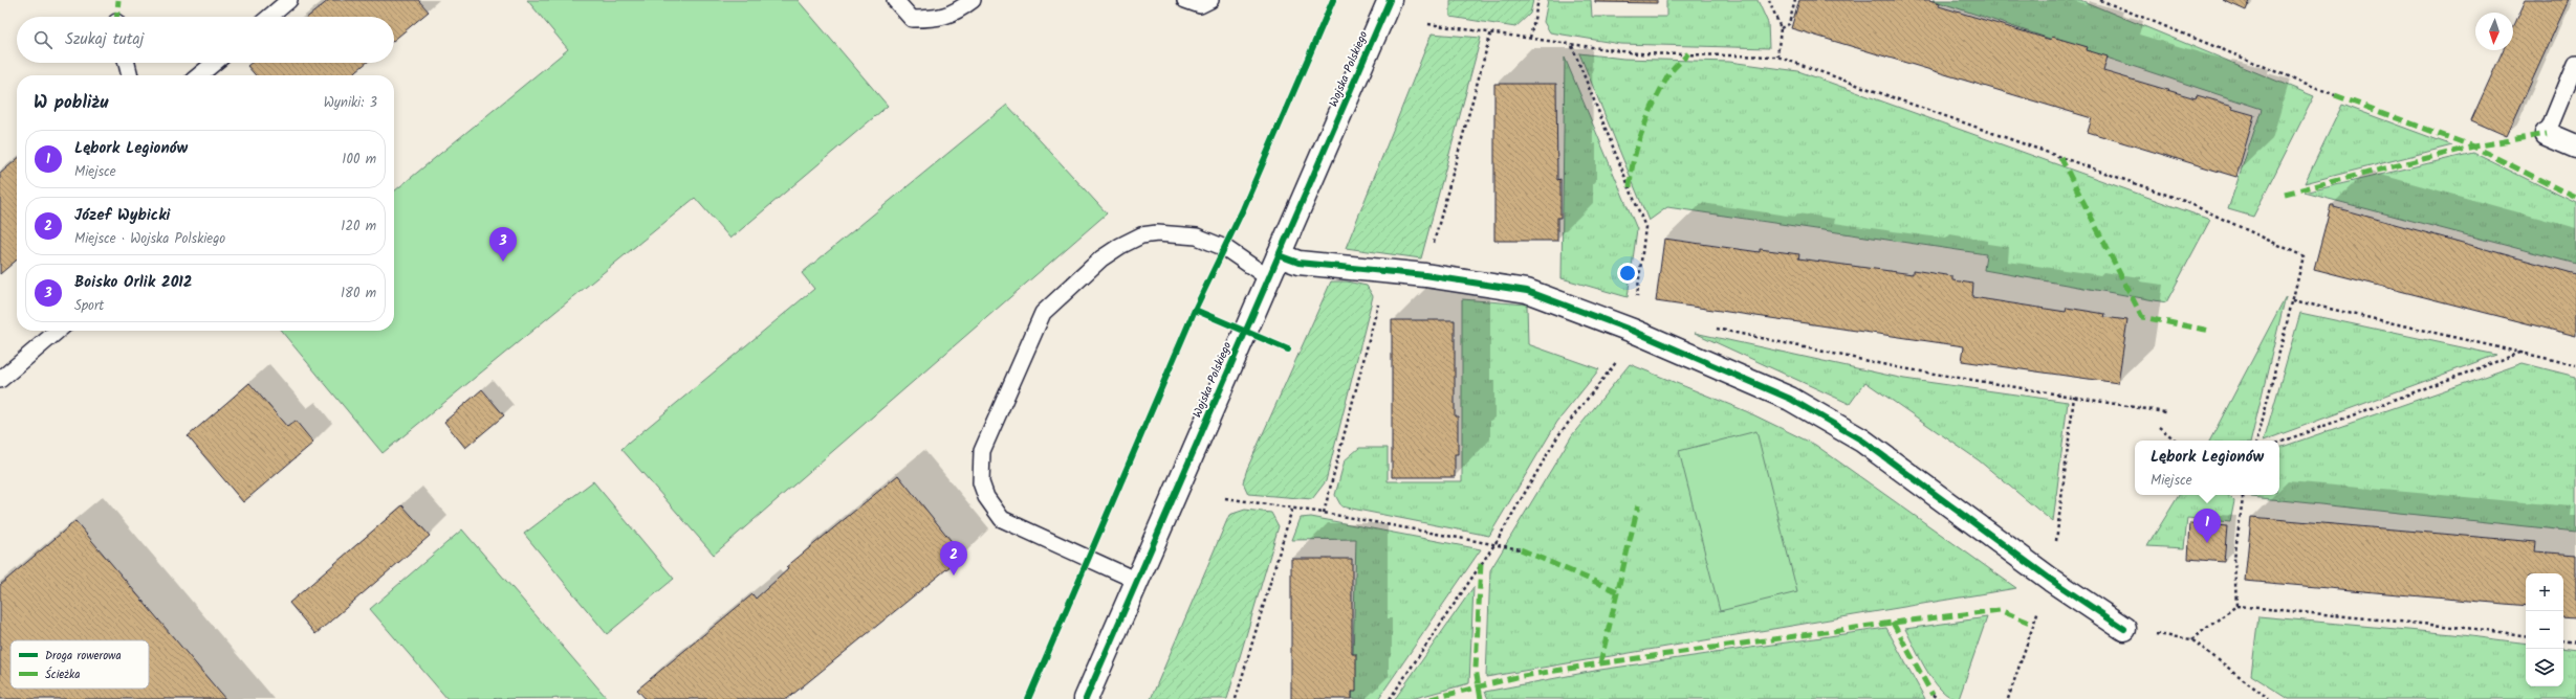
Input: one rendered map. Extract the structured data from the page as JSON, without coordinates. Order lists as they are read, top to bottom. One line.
{"streets":{"street":["Wojska Polskiego"]},"legend":["Droga rowerowa","Ścieżka"],"north":"bottom","page":{"search":"Szukaj tutaj","heading":["W pobliżu","Wyniki: 3"],"list":[{"mark":"1","name":"Lębork Legionów","note":"Miejsce","value":"100 m"},{"mark":"2","name":"Józef Wybicki","note":"Miejsce · Wojska Polskiego","value":"120 m"},{"mark":"3","name":"Boisko Orlik 2012","note":"Sport","value":"180 m"}],"pins":["3","1","2"],"popup":["Lębork Legionów","Miejsce"],"map_buttons":["+","−"]}}
